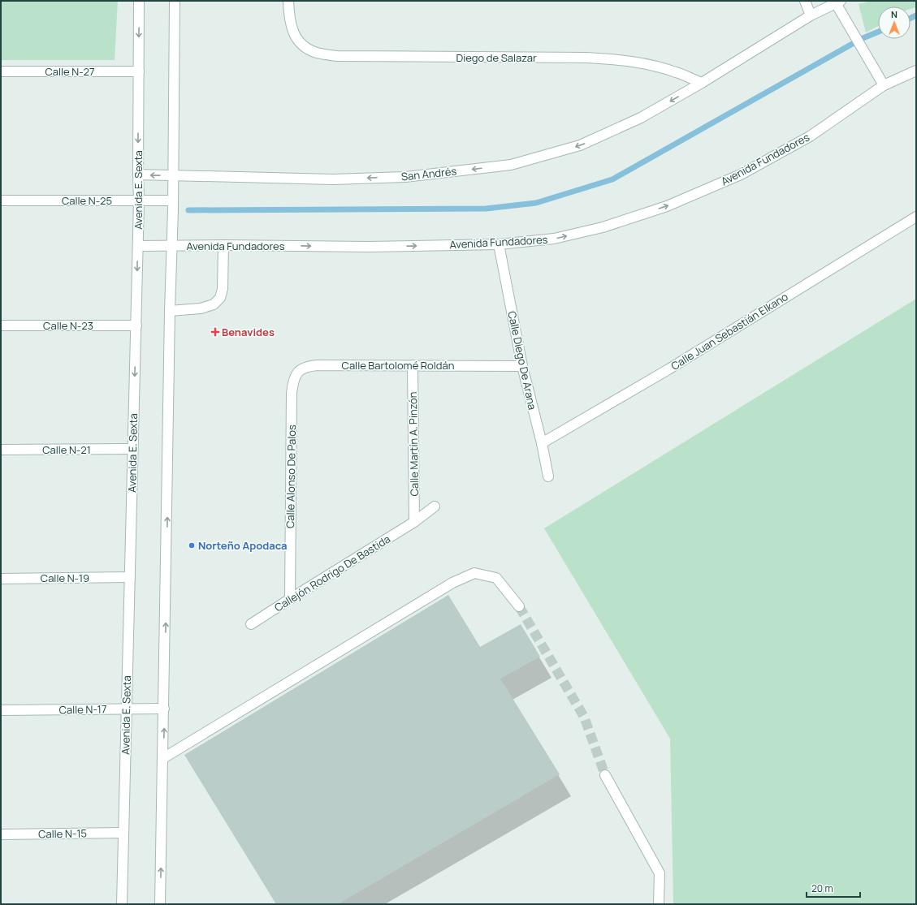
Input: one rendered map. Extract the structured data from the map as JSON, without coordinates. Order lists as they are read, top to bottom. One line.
{"streets":{"street":["Diego de Salazar","Calle N-27","Avenida Fundadores","San Andrés","Avenida E. Sexta","Calle N-25","Calle N-23","Calle Juan Sebastián Elkano","Calle Diego De Arana","Calle Bartolomé Roldán","Calle Martín A. Pinzón","Calle N-21","Calle Alonso De Palos","Callejón Rodrigo De Bastida","Calle N-19","Calle N-17","Calle N-15"]},"crossings":[["Diego de Salazar","San Andrés"],["Calle N-27","Avenida E. Sexta"],["Avenida Fundadores","Avenida E. Sexta"],["Avenida Fundadores","Calle Diego De Arana"],["San Andrés","Avenida E. Sexta"],["Avenida E. Sexta","Calle N-25"],["Avenida E. Sexta","Calle N-23"],["Avenida E. Sexta","Calle N-21"],["Avenida E. Sexta","Calle N-19"],["Avenida E. Sexta","Calle N-17"],["Avenida E. Sexta","Calle N-15"],["Calle Juan Sebastián Elkano","Calle Diego De Arana"],["Calle Diego De Arana","Calle Bartolomé Roldán"],["Calle Bartolomé Roldán","Calle Martín A. Pinzón"],["Calle Bartolomé Roldán","Calle Alonso De Palos"],["Calle Martín A. Pinzón","Callejón Rodrigo De Bastida"],["Calle Alonso De Palos","Callejón Rodrigo De Bastida"]],"one_way":["Avenida Fundadores","San Andrés"],"places":{"health":["Benavides"],"other":["Norteño Apodaca"]},"scale_bar":"20 m","north":"top"}
